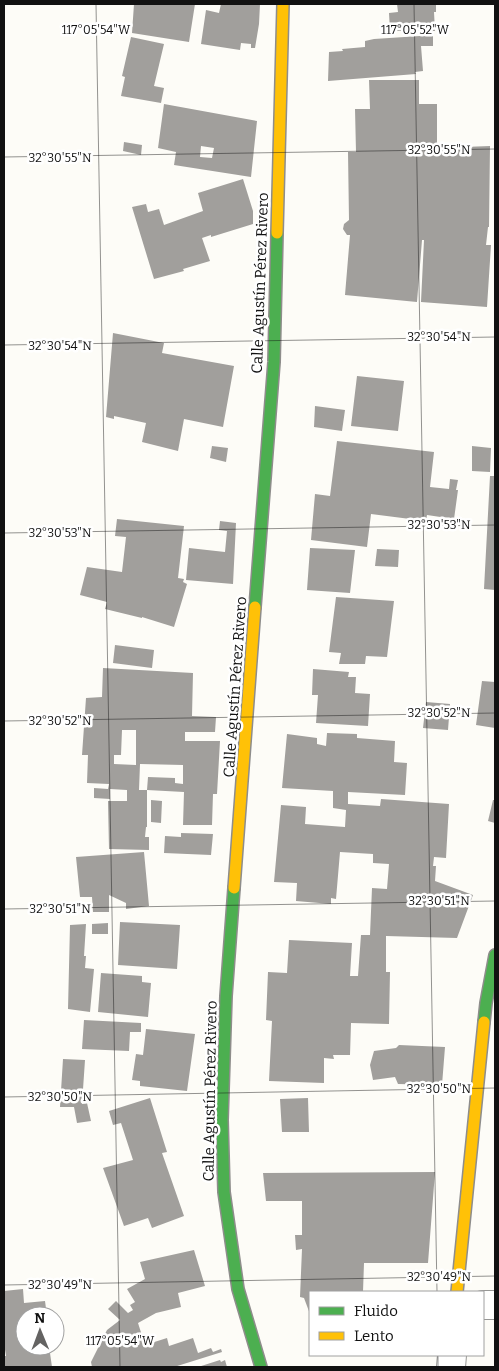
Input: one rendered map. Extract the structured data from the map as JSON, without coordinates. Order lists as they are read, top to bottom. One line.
{"streets":{"main road":["Calle Agustín Pérez Rivero"]},"legend":["Fluido","Lento"],"north":"top","coordinates":["117°05'54\"W","117°05'52\"W","32°30'55\"N","32°30'54\"N","32°30'53\"N","32°30'52\"N","32°30'51\"N","32°30'50\"N","32°30'49\"N"]}
